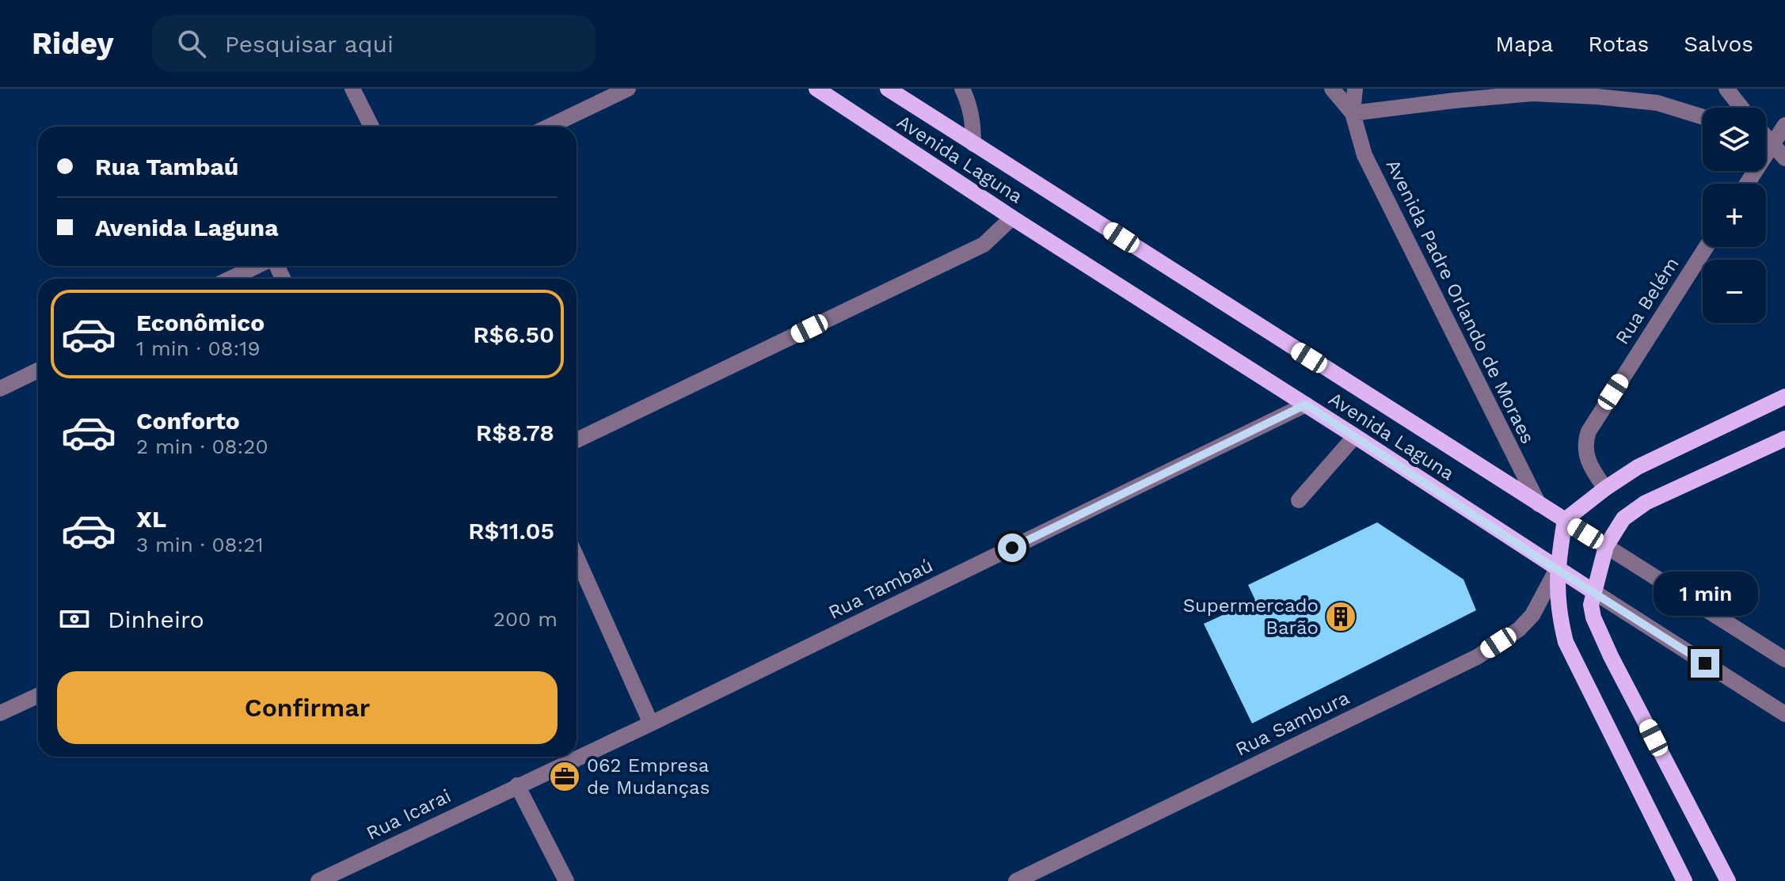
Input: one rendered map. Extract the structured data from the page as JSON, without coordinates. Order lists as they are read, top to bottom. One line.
{"streets":{"main road":["Avenida Laguna"],"street":["Rua Belém","Avenida Padre Orlando de Moraes","Rua Tambaú","Rua Sambura","Rua Icarai"]},"crossings":[["Avenida Laguna","Avenida Padre Orlando de Moraes"],["Avenida Laguna","Rua Tambaú"],["Avenida Laguna","Rua Sambura"],["Rua Tambaú","Rua Icarai"]],"places":{"building":["Supermercado Barão"],"office":["062 Empresa de Mudanças"]},"page":{"header":"Ridey","search":"Pesquisar aqui","nav":["Mapa","Rotas","Salvos"],"map_buttons":["+","−"],"banner":["Rua Tambaú","Avenida Laguna"],"list":[{"name":"Econômico","note":"1 min · 08:19","value":"R$6.50"},{"name":"Conforto","note":"2 min · 08:20","value":"R$8.78"},{"name":"XL","note":"3 min · 08:21","value":"R$11.05"}],"bubble":"1 min","pay":["Dinheiro","200 m"],"buttons":"Confirmar"}}
